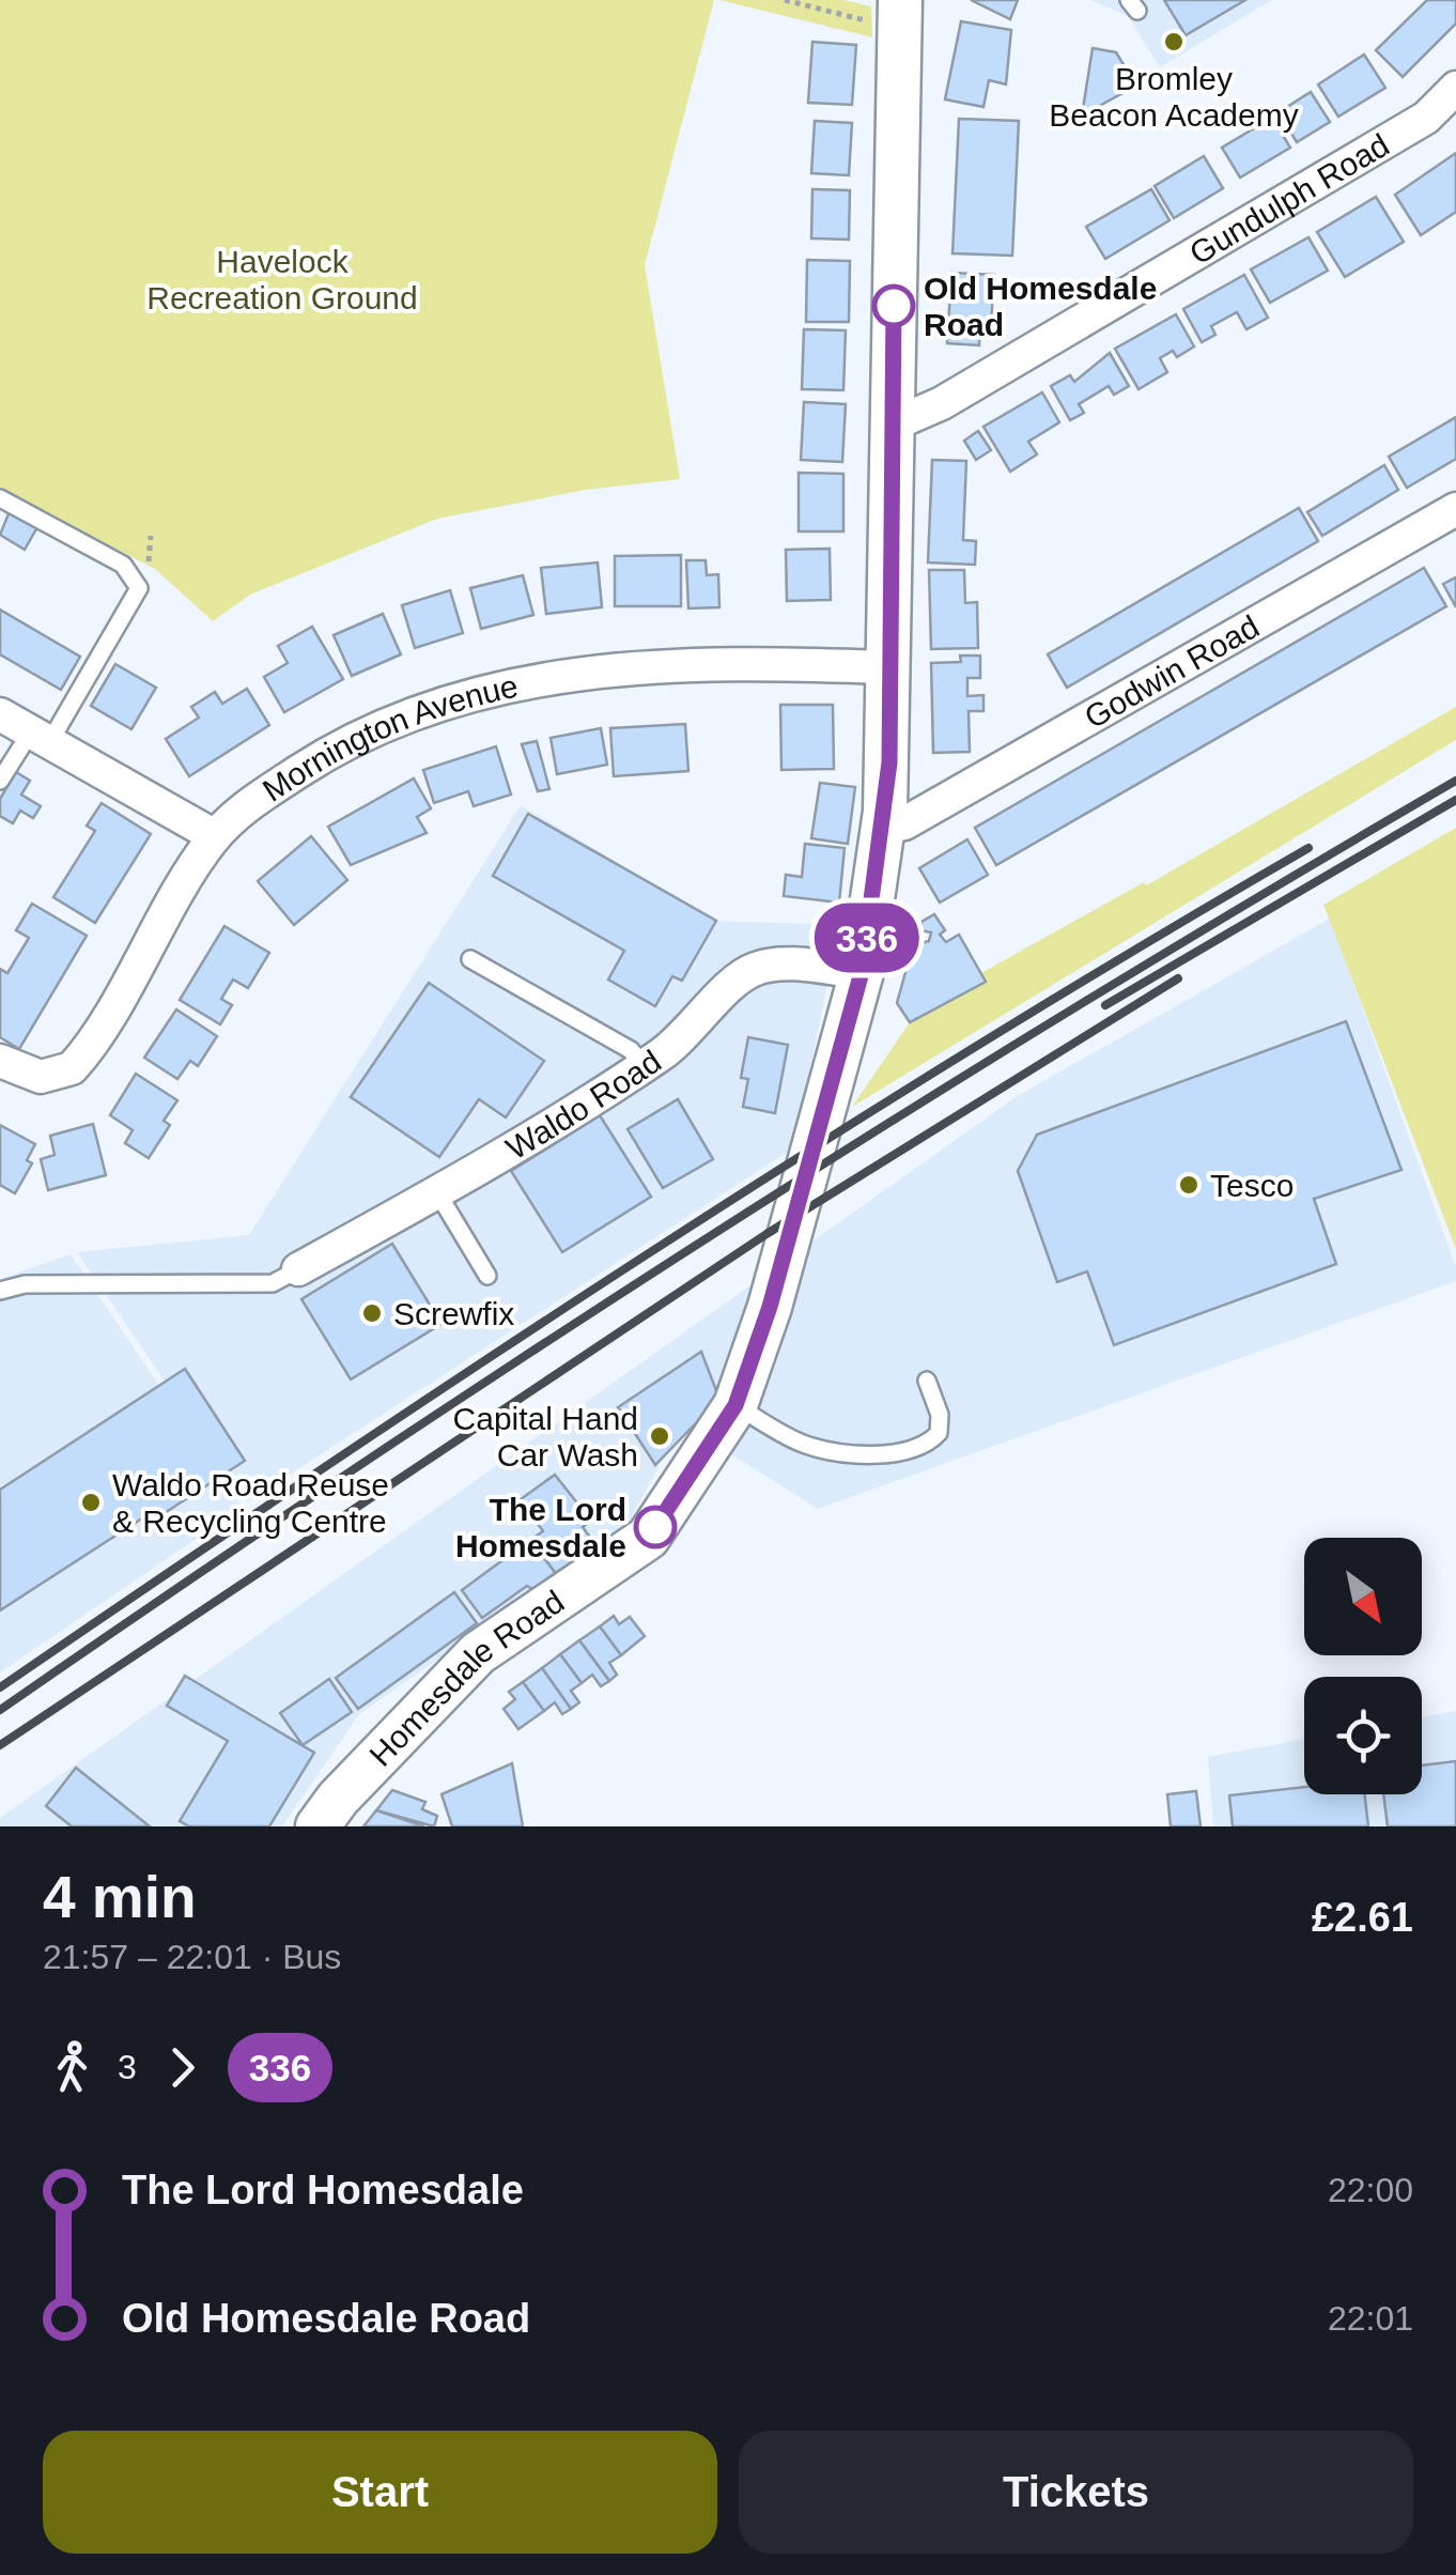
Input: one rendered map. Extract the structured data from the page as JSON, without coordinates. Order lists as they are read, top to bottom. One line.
{"streets":{"main road":["Homesdale Road"],"street":["Gundulph Road","Godwin Road","Mornington Avenue","Waldo Road"]},"crossings":[["Gundulph Road","Homesdale Road"],["Godwin Road","Homesdale Road"],["Mornington Avenue","Homesdale Road"],["Waldo Road","Homesdale Road"]],"parks":["Havelock Recreation Ground"],"places":["Bromley Beacon Academy","Old Homesdale Road","Tesco","Screwfix","Capital Hand Car Wash","Waldo Road Reuse & Recycling Centre","The Lord Homesdale"],"lines":["bus line 336"],"north":"bottom right","page":{"on_map":"336","heading":["4 min","21:57 – 22:01 · Bus","£2.61"],"legs":["3","336"],"list":[{"name":"The Lord Homesdale","value":"22:00"},{"name":"Old Homesdale Road","value":"22:01"}],"buttons":["Start","Tickets"]}}
